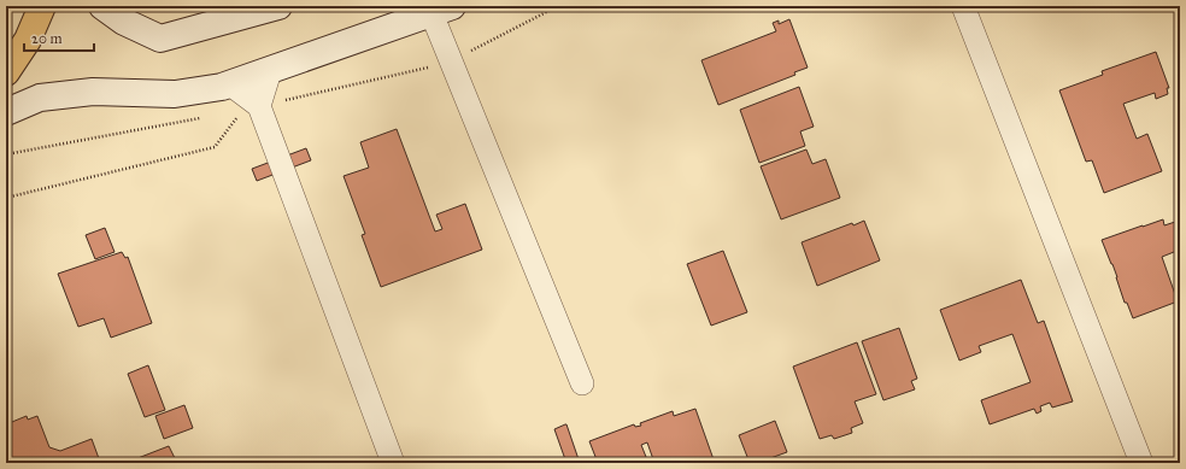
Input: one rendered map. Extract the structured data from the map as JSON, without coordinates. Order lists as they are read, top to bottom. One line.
{"scale_bar":"20 m"}
